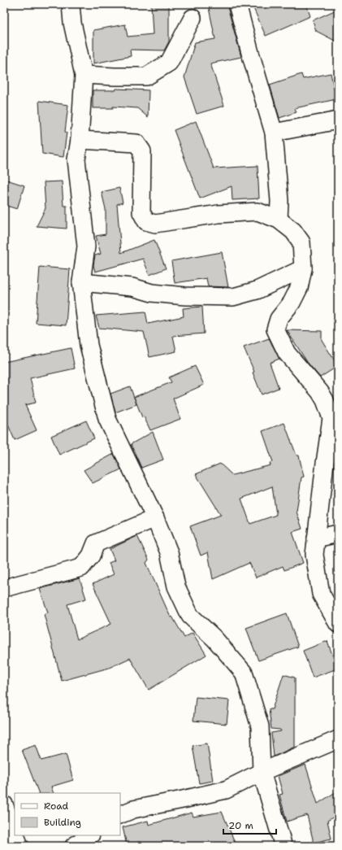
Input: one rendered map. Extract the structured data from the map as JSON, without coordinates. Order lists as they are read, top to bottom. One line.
{"legend":["Road","Building"],"scale_bar":"20 m"}
